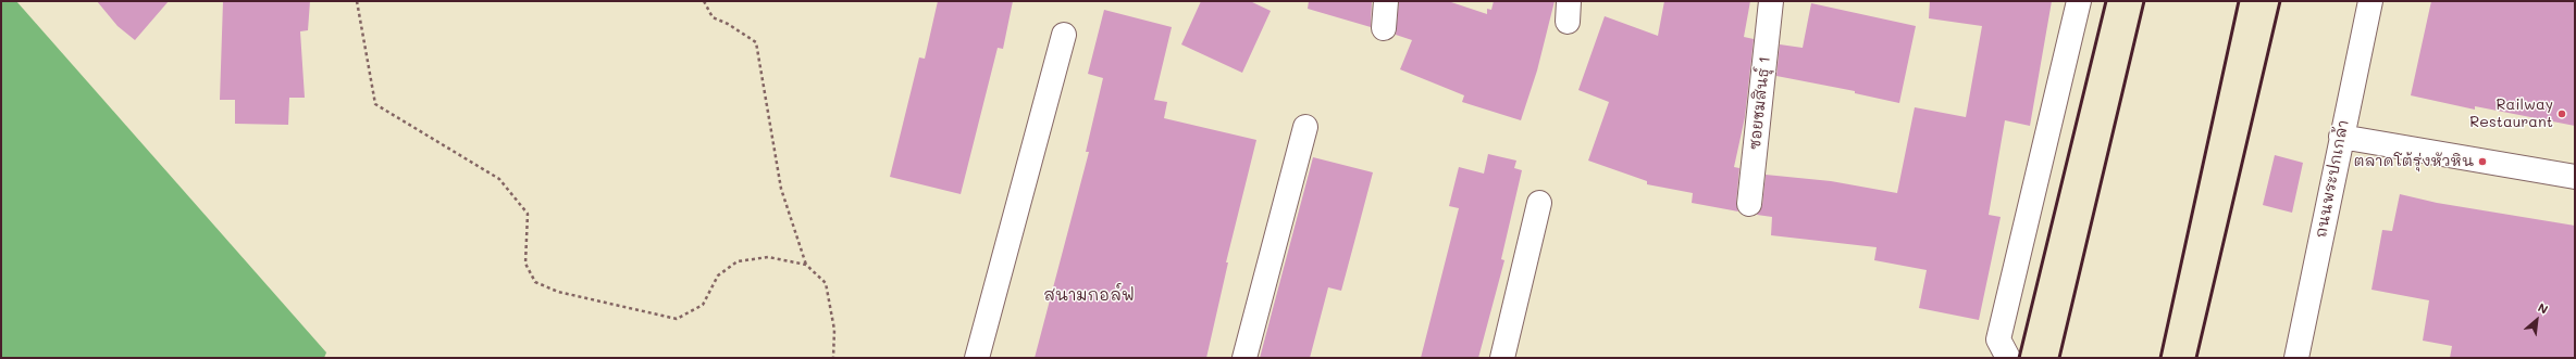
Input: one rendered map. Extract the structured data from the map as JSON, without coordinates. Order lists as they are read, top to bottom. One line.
{"streets":{"street":["ซอยชมสินธุ์ 1","ถนนพระปกเกล้า"]},"districts":["สนามกอล์ฟ"],"places":["Railway Restaurant","ตลาดโต้รุ่งหัวหิน"],"north":"top right"}
